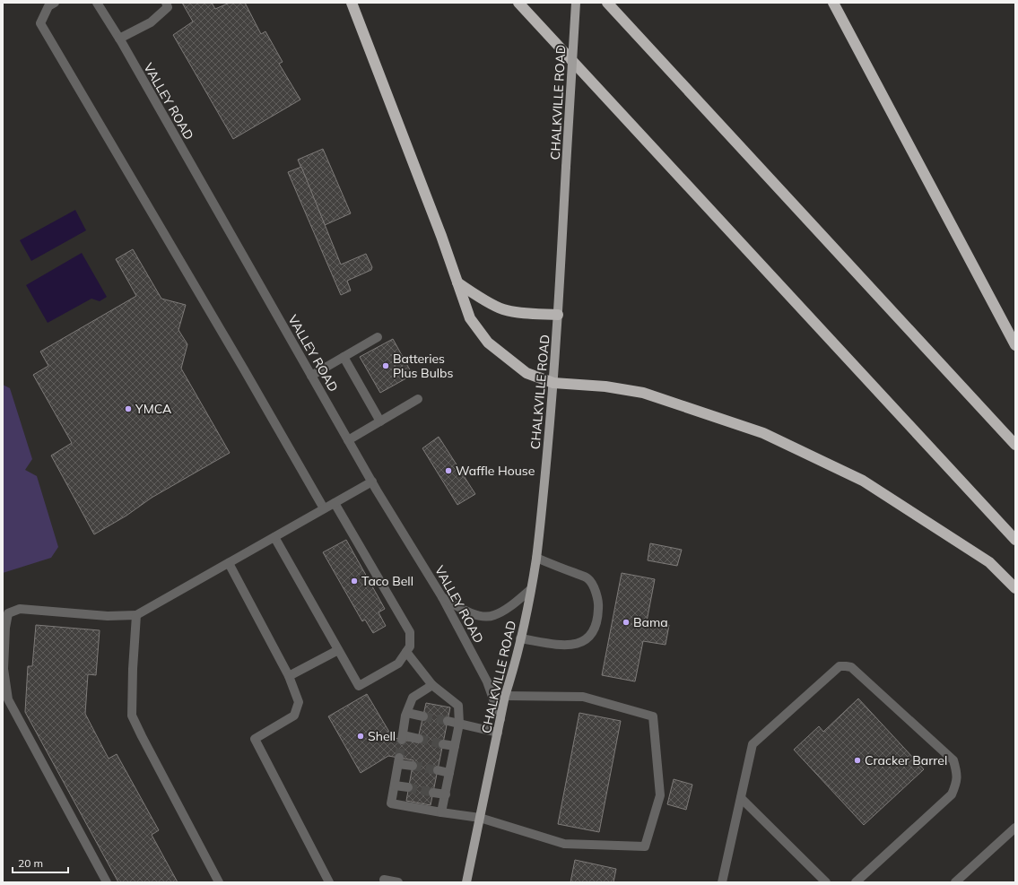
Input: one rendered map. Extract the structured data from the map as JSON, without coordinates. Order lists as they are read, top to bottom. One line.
{"streets":{"main road":["CHALKVILLE ROAD"],"street":["VALLEY ROAD"]},"crossings":[["VALLEY ROAD","CHALKVILLE ROAD"]],"places":["Batteries Plus Bulbs","YMCA","Waffle House","Taco Bell","Bama","Shell","Cracker Barrel"],"scale_bar":"20 m"}
